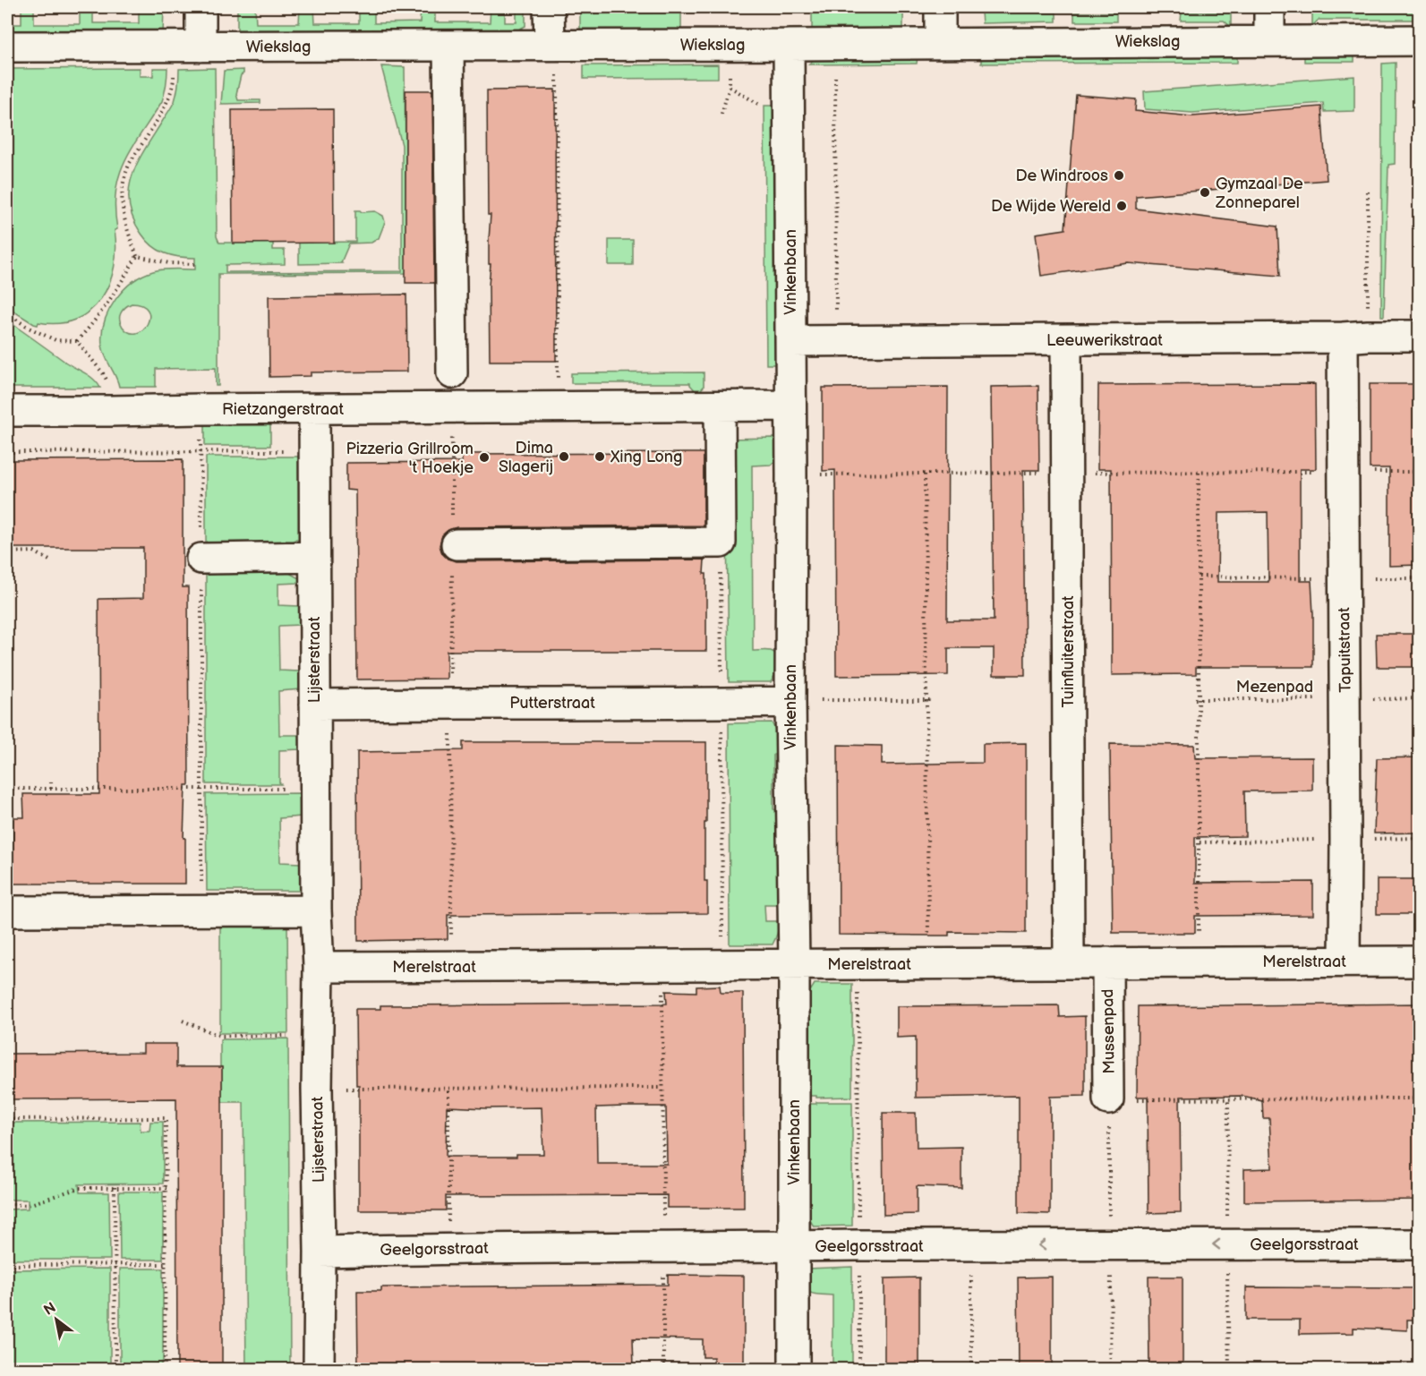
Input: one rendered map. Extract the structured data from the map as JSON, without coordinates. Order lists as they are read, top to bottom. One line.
{"streets":{"street":["Wiekslag","Vinkenbaan","Leeuwerikstraat","Rietzangerstraat","Tapuitstraat","Tuinfluiterstraat","Lijsterstraat","Putterstraat","Merelstraat","Mussenpad","Geelgorsstraat"],"path":["Mezenpad"]},"crossings":[["Wiekslag","Vinkenbaan"],["Vinkenbaan","Leeuwerikstraat"],["Vinkenbaan","Rietzangerstraat"],["Vinkenbaan","Putterstraat"],["Vinkenbaan","Merelstraat"],["Vinkenbaan","Geelgorsstraat"],["Leeuwerikstraat","Tapuitstraat"],["Leeuwerikstraat","Tuinfluiterstraat"],["Rietzangerstraat","Lijsterstraat"],["Tapuitstraat","Mezenpad"],["Tapuitstraat","Merelstraat"],["Tuinfluiterstraat","Merelstraat"],["Lijsterstraat","Putterstraat"],["Lijsterstraat","Merelstraat"],["Lijsterstraat","Geelgorsstraat"],["Merelstraat","Mussenpad"]],"places":["De Windroos","Gymzaal De Zonneparel","De Wijde Wereld","Dima Slagerij","Xing Long","Pizzeria Grillroom 't Hoekje"],"north":"top left"}
